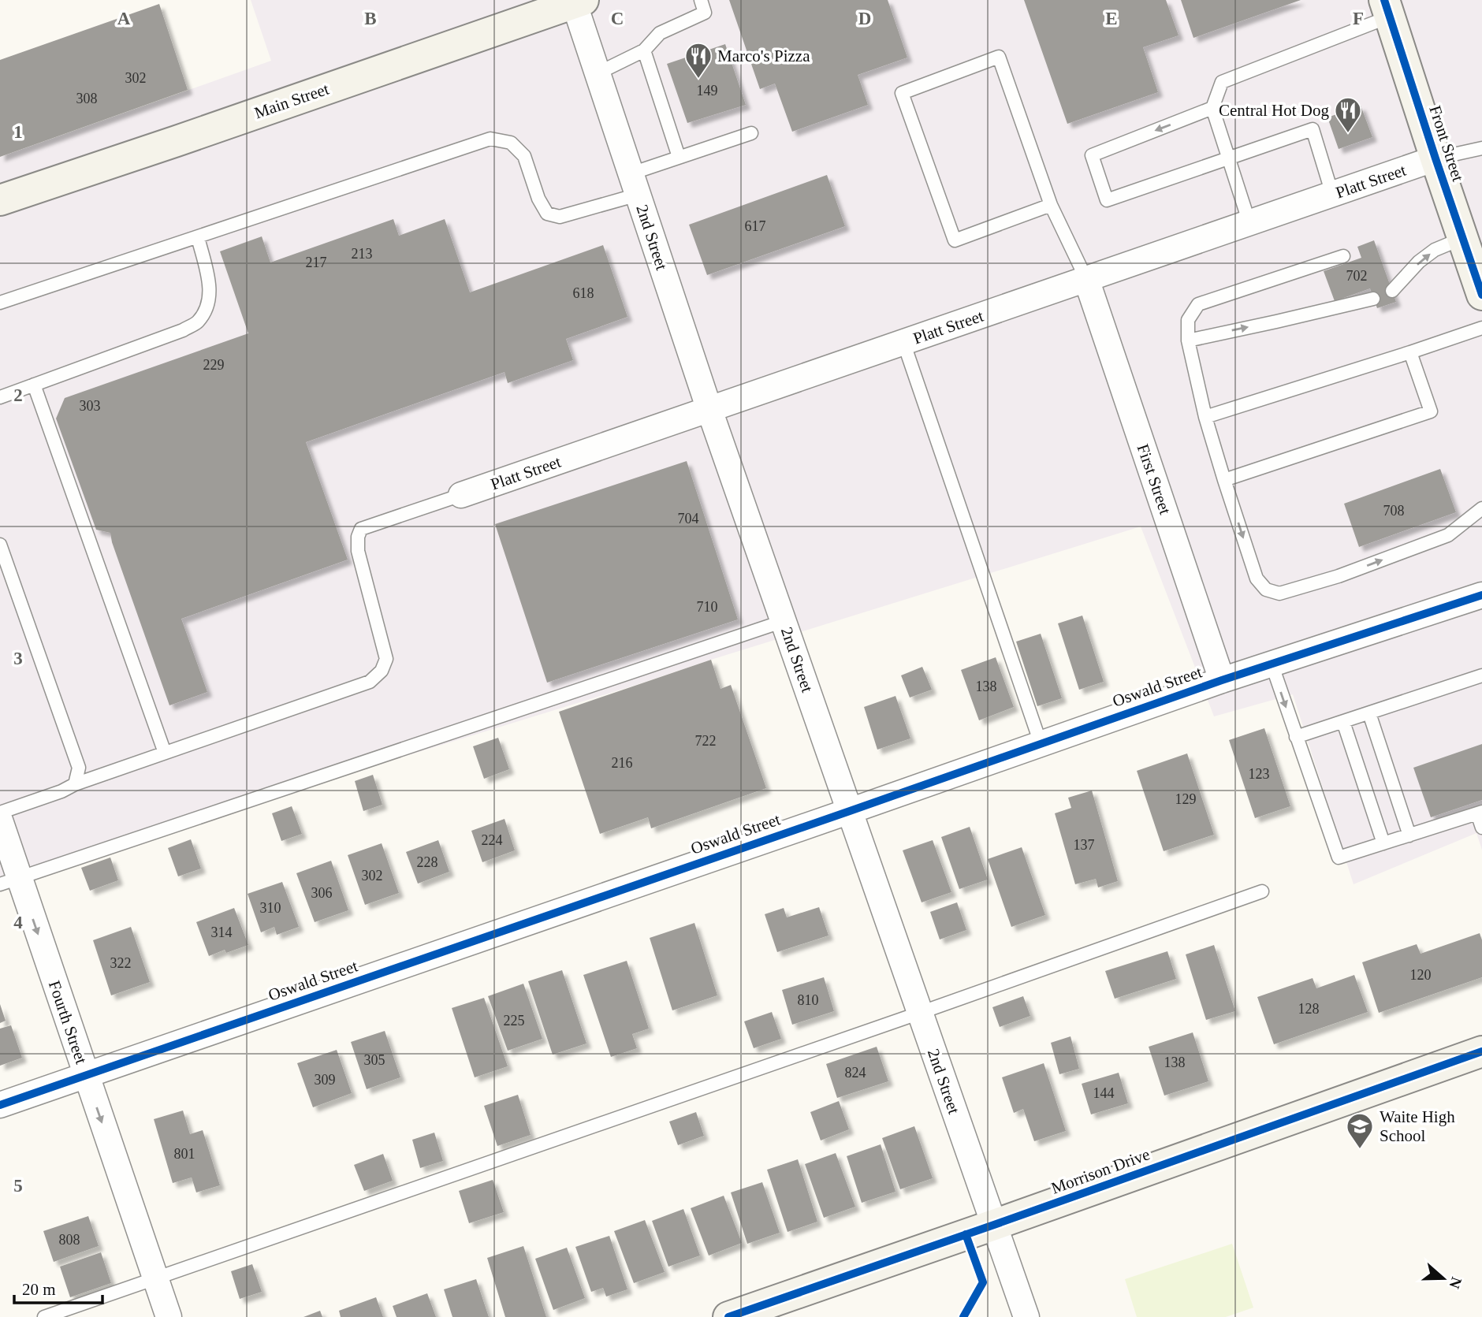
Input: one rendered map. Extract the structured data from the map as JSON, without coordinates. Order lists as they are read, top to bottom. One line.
{"streets":{"street":["Main Street","Front Street","Platt Street","2nd Street","First Street","Oswald Street","Fourth Street","Morrison Drive"]},"crossings":[["Main Street","2nd Street"],["Front Street","Platt Street"],["Platt Street","2nd Street"],["Platt Street","First Street"],["2nd Street","Oswald Street"],["2nd Street","Morrison Drive"],["First Street","Oswald Street"],["Oswald Street","Fourth Street"]],"one_way":["Fourth Street"],"places":{"restaurant":["Marco's Pizza","Central Hot Dog"],"school or university":["Waite High School"]},"house_numbers":["302","149","308","617","213","217","702","618","229","303","708","704","710","138","722","216","123","129","224","137","228","302","306","310","314","322","120","810","128","225","305","138","824","309","144","801","808"],"scale_bar":"20 m","north":"right","grid":{"columns":["A","B","C","D","E","F"],"rows":["1","2","3","4","5"]}}
